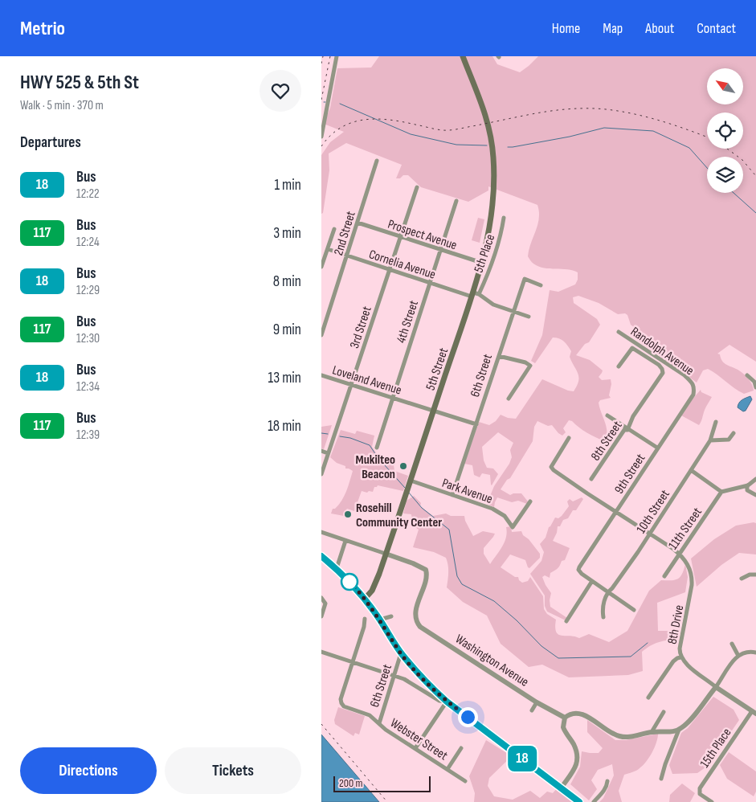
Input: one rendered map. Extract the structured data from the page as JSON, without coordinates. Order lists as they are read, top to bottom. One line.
{"streets":{"main road":["5th Street"],"street":["2nd Street","Prospect Avenue","5th Place","Cornelia Avenue","4th Street","3rd Street","Randolph Avenue","6th Street","Loveland Avenue","8th Street","9th Street","Park Avenue","10th Street","11th Street","8th Drive","Washington Avenue","Webster Street","15th Place"]},"crossings":[["2nd Street","Prospect Avenue"],["2nd Street","Cornelia Avenue"],["Prospect Avenue","4th Street"],["Prospect Avenue","3rd Street"],["Prospect Avenue","5th Street"],["5th Place","Cornelia Avenue"],["5th Place","5th Street"],["Cornelia Avenue","4th Street"],["Cornelia Avenue","3rd Street"],["Cornelia Avenue","5th Street"],["Cornelia Avenue","6th Street"],["4th Street","Loveland Avenue"],["3rd Street","Loveland Avenue"],["Randolph Avenue","8th Street"],["Randolph Avenue","9th Street"],["5th Street","Loveland Avenue"],["5th Street","Park Avenue"],["5th Street","Washington Avenue"],["6th Street","Loveland Avenue"],["6th Street","Park Avenue"],["6th Street","Webster Street"],["11th Street","8th Drive"]],"places":["Mukilteo Beacon","Rosehill Community Center"],"lines":["bus line 18"],"scale_bar":"200 m","north":"top left","page":{"header":"Metrio","nav":["Home","Map","About","Contact"],"heading":[["HWY 525 & 5th St","Walk · 5 min · 370 m"],"Departures"],"on_map":"18","list":[{"mark":"18","name":"Bus","note":"12:22","value":"1 min"},{"mark":"117","name":"Bus","note":"12:24","value":"3 min"},{"mark":"18","name":"Bus","note":"12:29","value":"8 min"},{"mark":"117","name":"Bus","note":"12:30","value":"9 min"},{"mark":"18","name":"Bus","note":"12:34","value":"13 min"},{"mark":"117","name":"Bus","note":"12:39","value":"18 min"}],"buttons":["Directions","Tickets"],"scale":"200 m"}}
